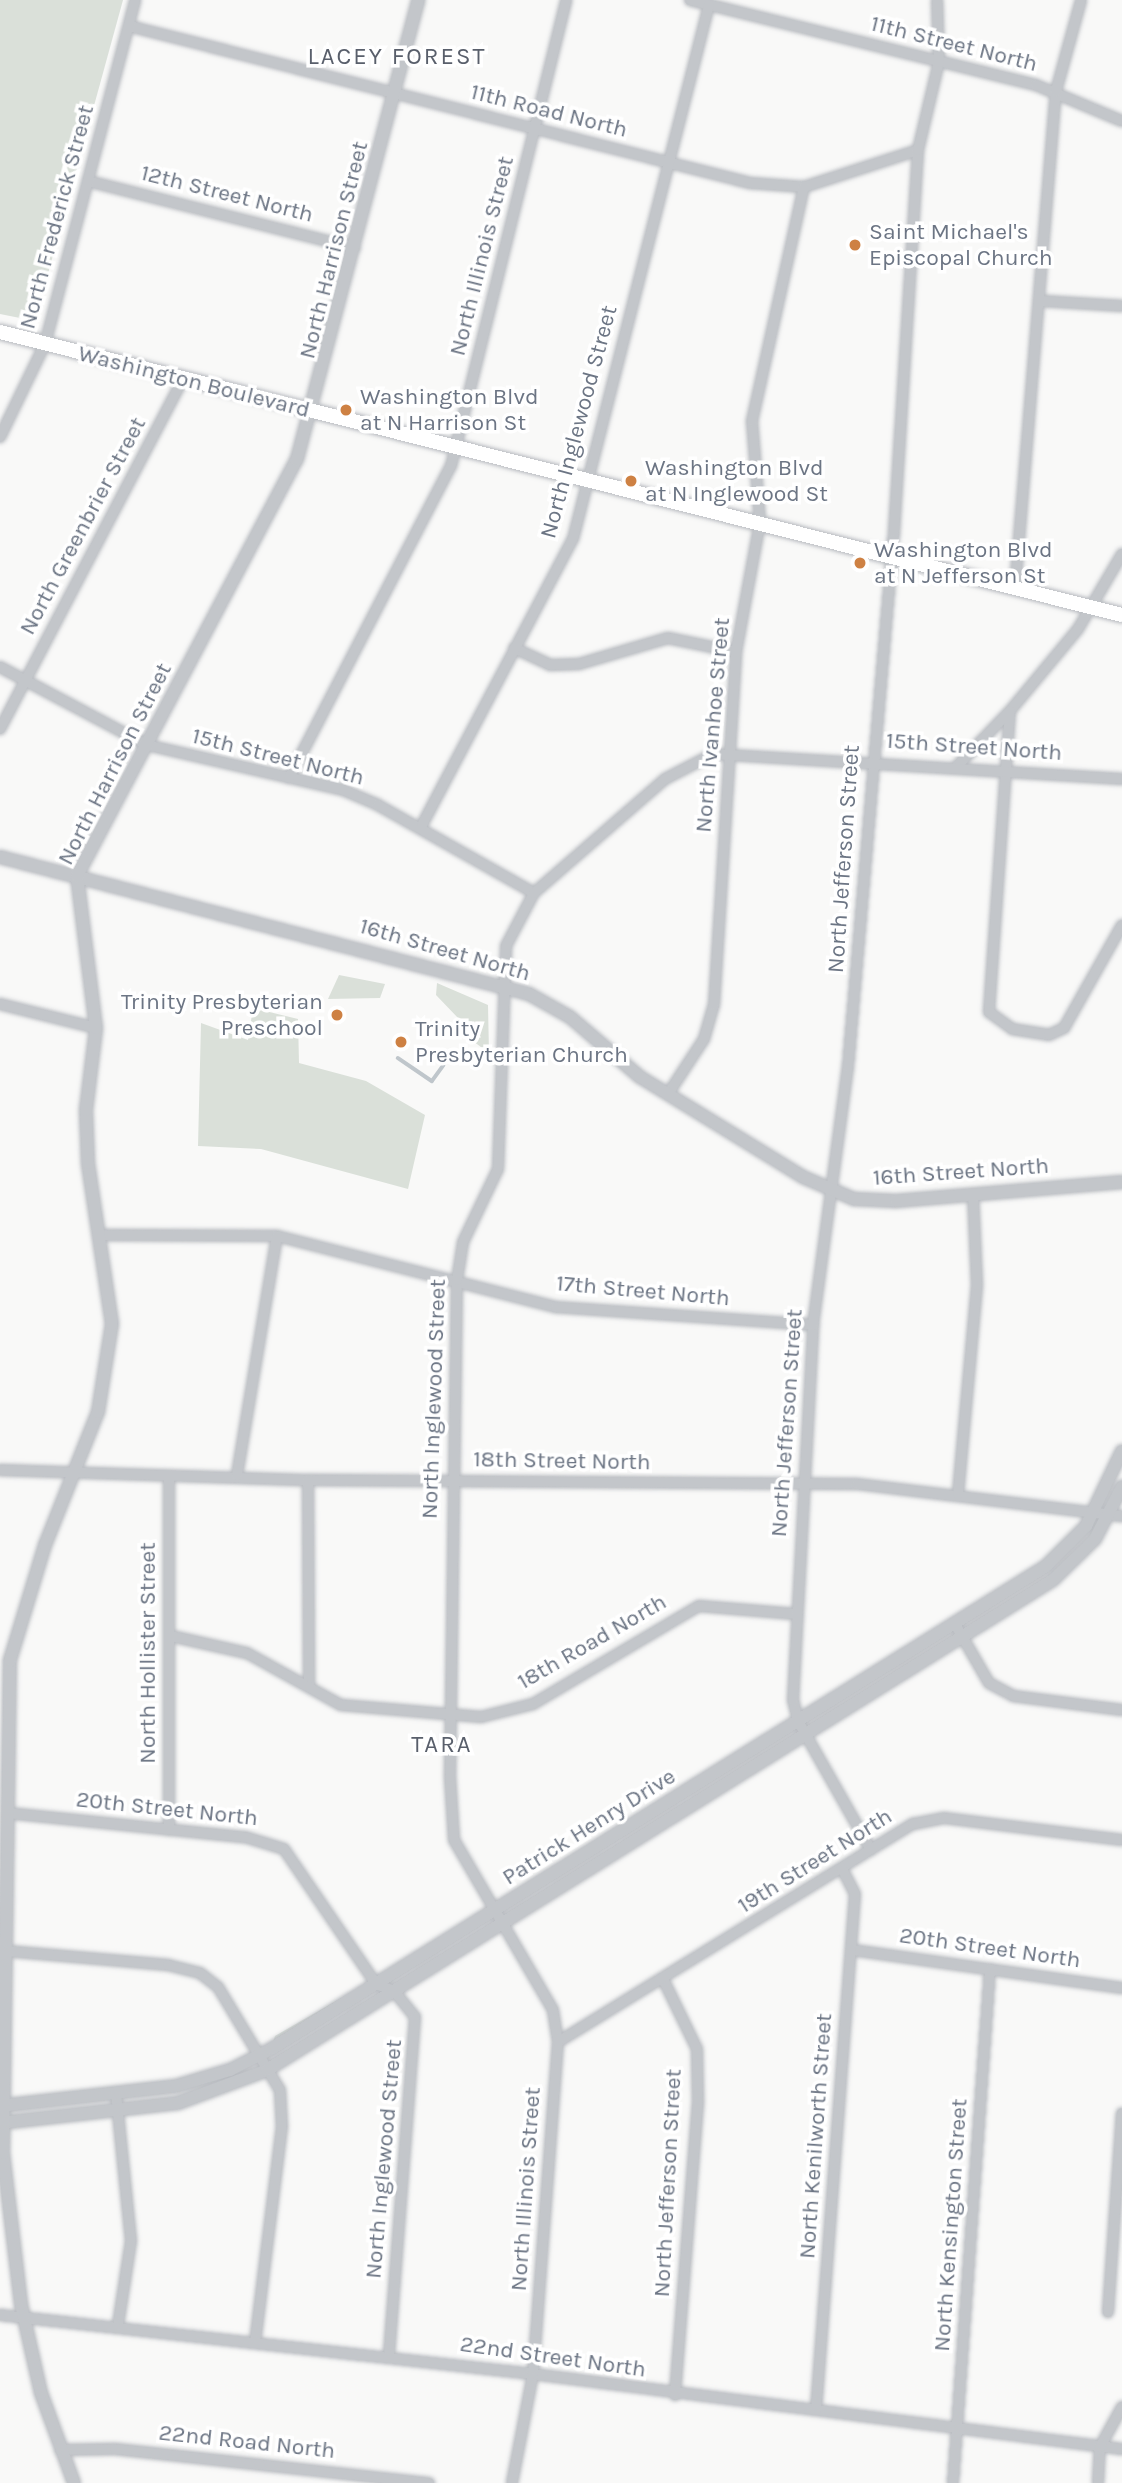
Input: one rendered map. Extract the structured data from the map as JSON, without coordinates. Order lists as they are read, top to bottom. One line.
{"streets":{"main road":["Washington Boulevard"],"street":["11th Street North","11th Road North","12th Street North","North Frederick Street","North Harrison Street","North Illinois Street","North Inglewood Street","North Greenbrier Street","North Ivanhoe Street","15th Street North","North Jefferson Street","16th Street North","17th Street North","18th Street North","18th Road North","North Hollister Street","20th Street North","Patrick Henry Drive","19th Street North","North Kenilworth Street","North Kensington Street","22nd Street North","22nd Road North"]},"crossings":[["11th Street North","North Inglewood Street"],["11th Street North","North Jefferson Street"],["11th Road North","North Frederick Street"],["11th Road North","North Harrison Street"],["11th Road North","North Illinois Street"],["11th Road North","North Inglewood Street"],["11th Road North","North Ivanhoe Street"],["11th Road North","North Jefferson Street"],["12th Street North","North Frederick Street"],["12th Street North","North Harrison Street"],["North Frederick Street","Washington Boulevard"],["North Harrison Street","Washington Boulevard"],["North Harrison Street","15th Street North"],["North Harrison Street","16th Street North"],["North Harrison Street","17th Street North"],["North Harrison Street","18th Street North"],["North Harrison Street","20th Street North"],["North Harrison Street","Patrick Henry Drive"],["North Harrison Street","22nd Street North"],["North Harrison Street","22nd Road North"],["North Illinois Street","Washington Boulevard"],["North Illinois Street","North Inglewood Street"],["North Illinois Street","15th Street North"],["North Illinois Street","Patrick Henry Drive"],["North Illinois Street","19th Street North"],["North Illinois Street","22nd Street North"],["Washington Boulevard","North Inglewood Street"],["Washington Boulevard","North Greenbrier Street"],["Washington Boulevard","North Ivanhoe Street"],["Washington Boulevard","North Jefferson Street"],["North Inglewood Street","15th Street North"],["North Inglewood Street","16th Street North"],["North Inglewood Street","17th Street North"],["North Inglewood Street","18th Street North"],["North Inglewood Street","18th Road North"],["North Inglewood Street","Patrick Henry Drive"],["North Inglewood Street","22nd Street North"],["North Greenbrier Street","15th Street North"],["North Ivanhoe Street","15th Street North"],["North Ivanhoe Street","16th Street North"],["15th Street North","North Jefferson Street"],["North Jefferson Street","16th Street North"],["North Jefferson Street","17th Street North"],["North Jefferson Street","18th Street North"],["North Jefferson Street","18th Road North"],["North Jefferson Street","Patrick Henry Drive"],["North Jefferson Street","19th Street North"],["North Jefferson Street","22nd Street North"],["18th Street North","North Hollister Street"],["18th Street North","Patrick Henry Drive"],["North Hollister Street","20th Street North"],["20th Street North","Patrick Henry Drive"],["20th Street North","North Kenilworth Street"],["20th Street North","North Kensington Street"],["19th Street North","North Kenilworth Street"],["North Kenilworth Street","22nd Street North"],["North Kensington Street","22nd Street North"]],"districts":["LACEY FOREST","TARA"],"places":["Saint Michael's Episcopal Church","Washington Blvd at N Harrison St","Washington Blvd at N Inglewood St","Washington Blvd at N Jefferson St","Trinity Presbyterian Preschool","Trinity Presbyterian Church"]}
